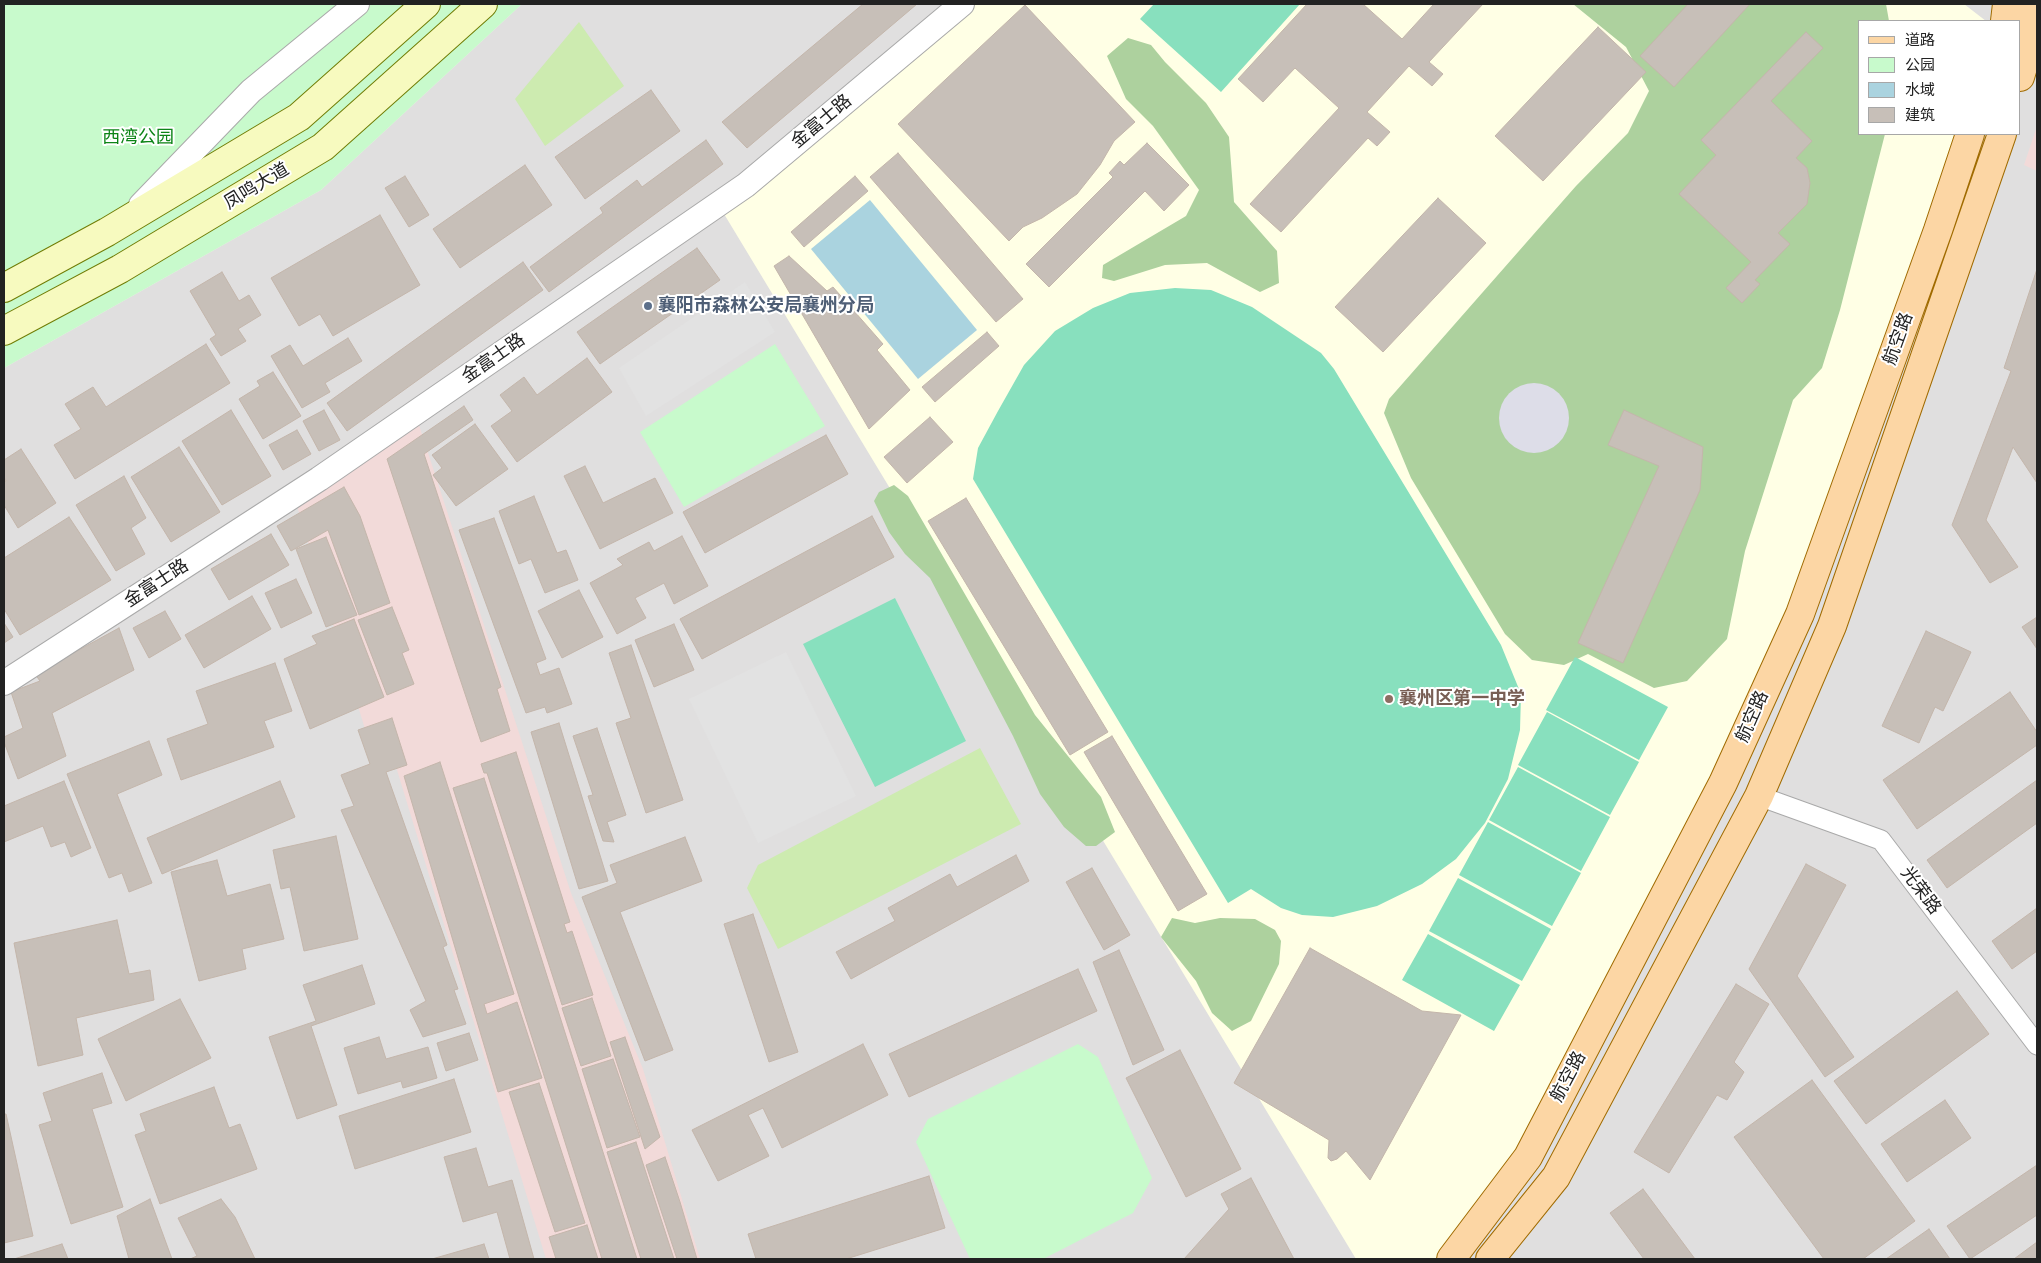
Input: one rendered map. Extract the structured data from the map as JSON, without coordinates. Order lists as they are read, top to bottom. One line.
{"streets":{"main road":["凤鸣大道","航空路"],"street":["金富士路","光荣路"]},"crossings":[["航空路","光荣路"]],"parks":["西湾公园"],"places":["襄阳市森林公安局襄州分局","襄州区第一中学"],"legend":["道路","公园","水域","建筑"]}
